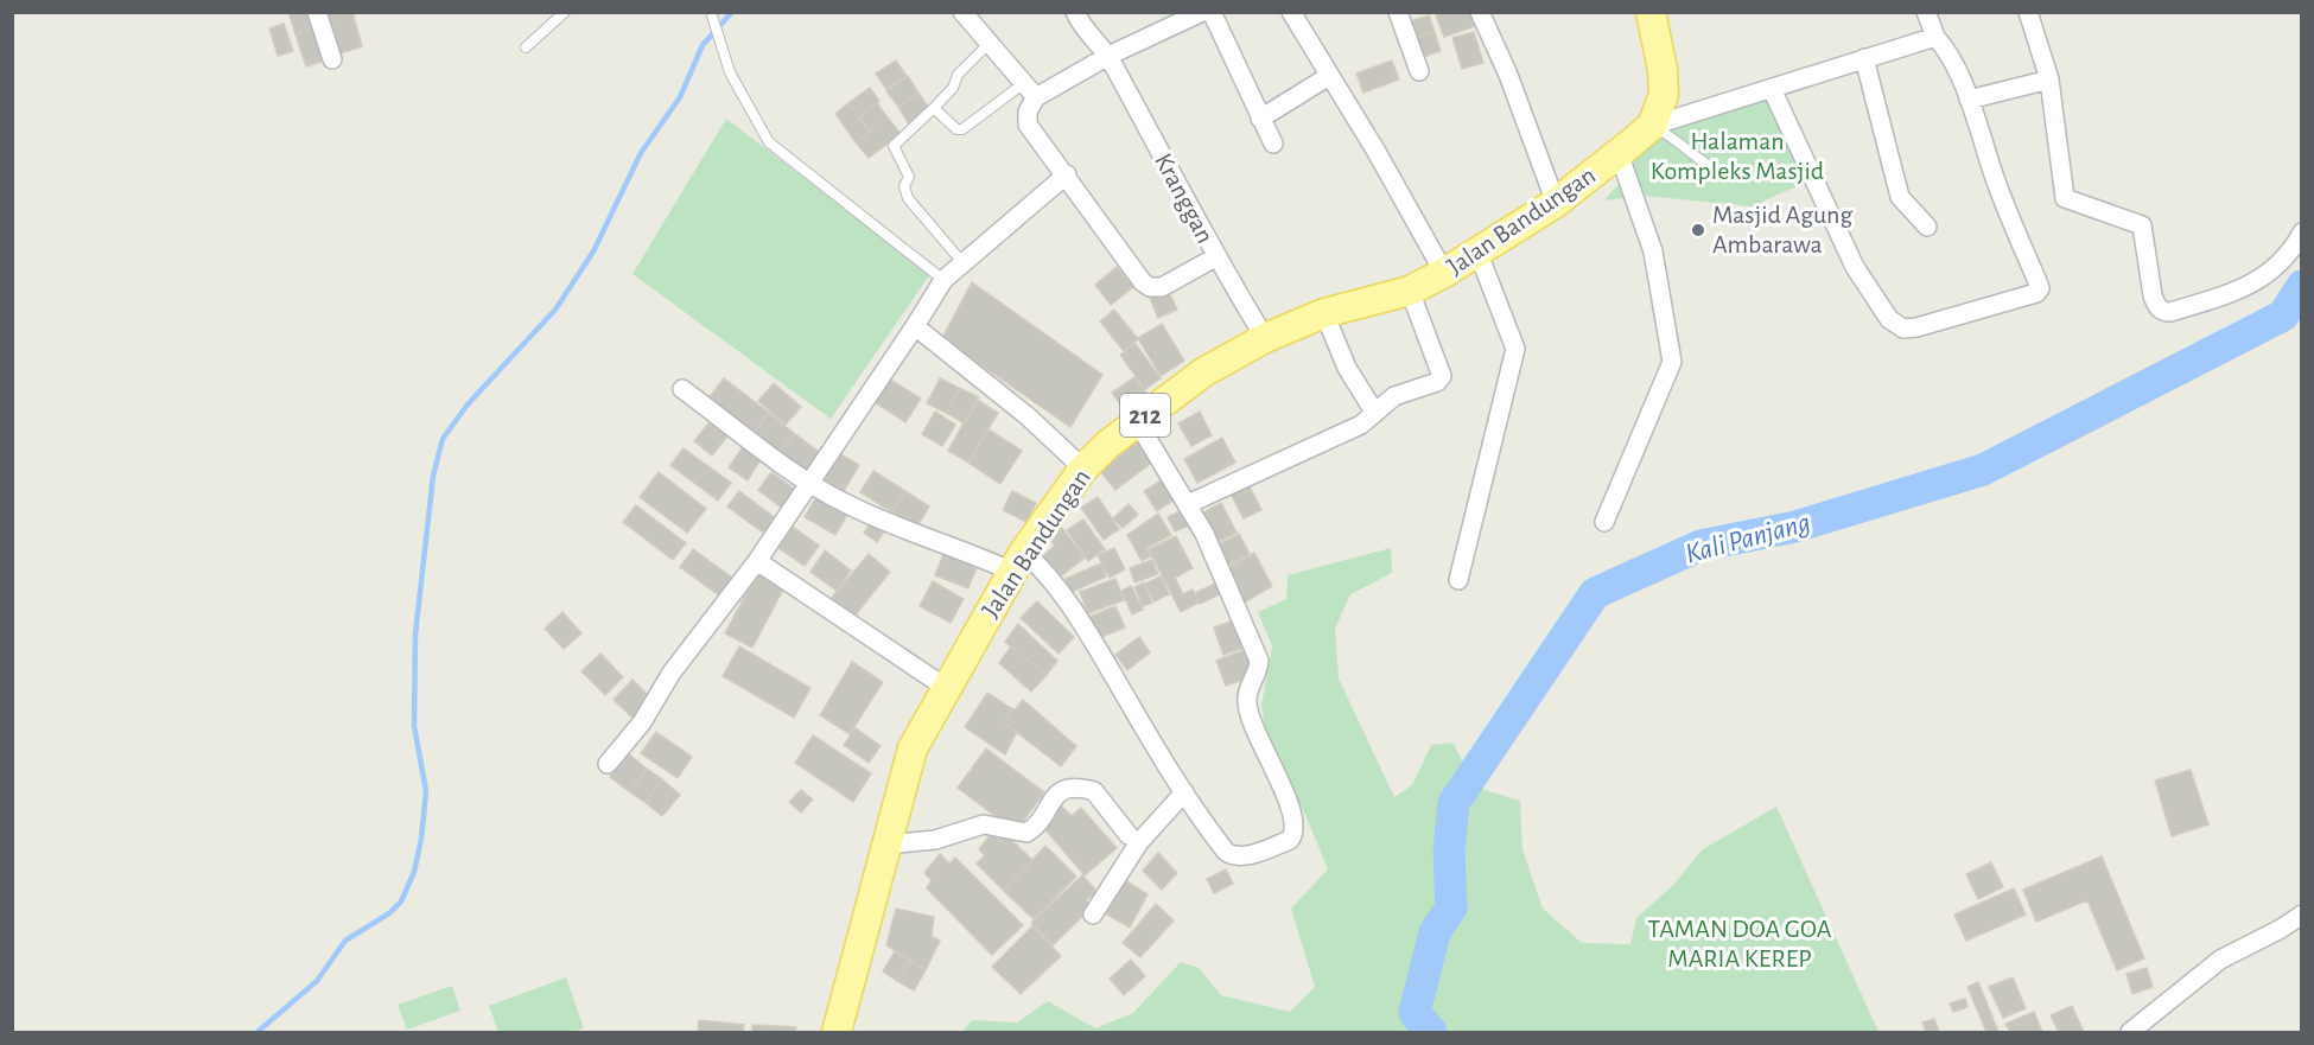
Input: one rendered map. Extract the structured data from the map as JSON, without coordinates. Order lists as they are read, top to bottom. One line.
{"streets":{"main road":["Jalan Bandungan","212"],"street":["Kranggan"]},"crossings":[["Kranggan","Jalan Bandungan"]],"water":["Kali Panjang"],"parks":["Halaman Kompleks Masjid","TAMAN DOA GOA MARIA KEREP"],"places":["Masjid Agung Ambarawa"]}
